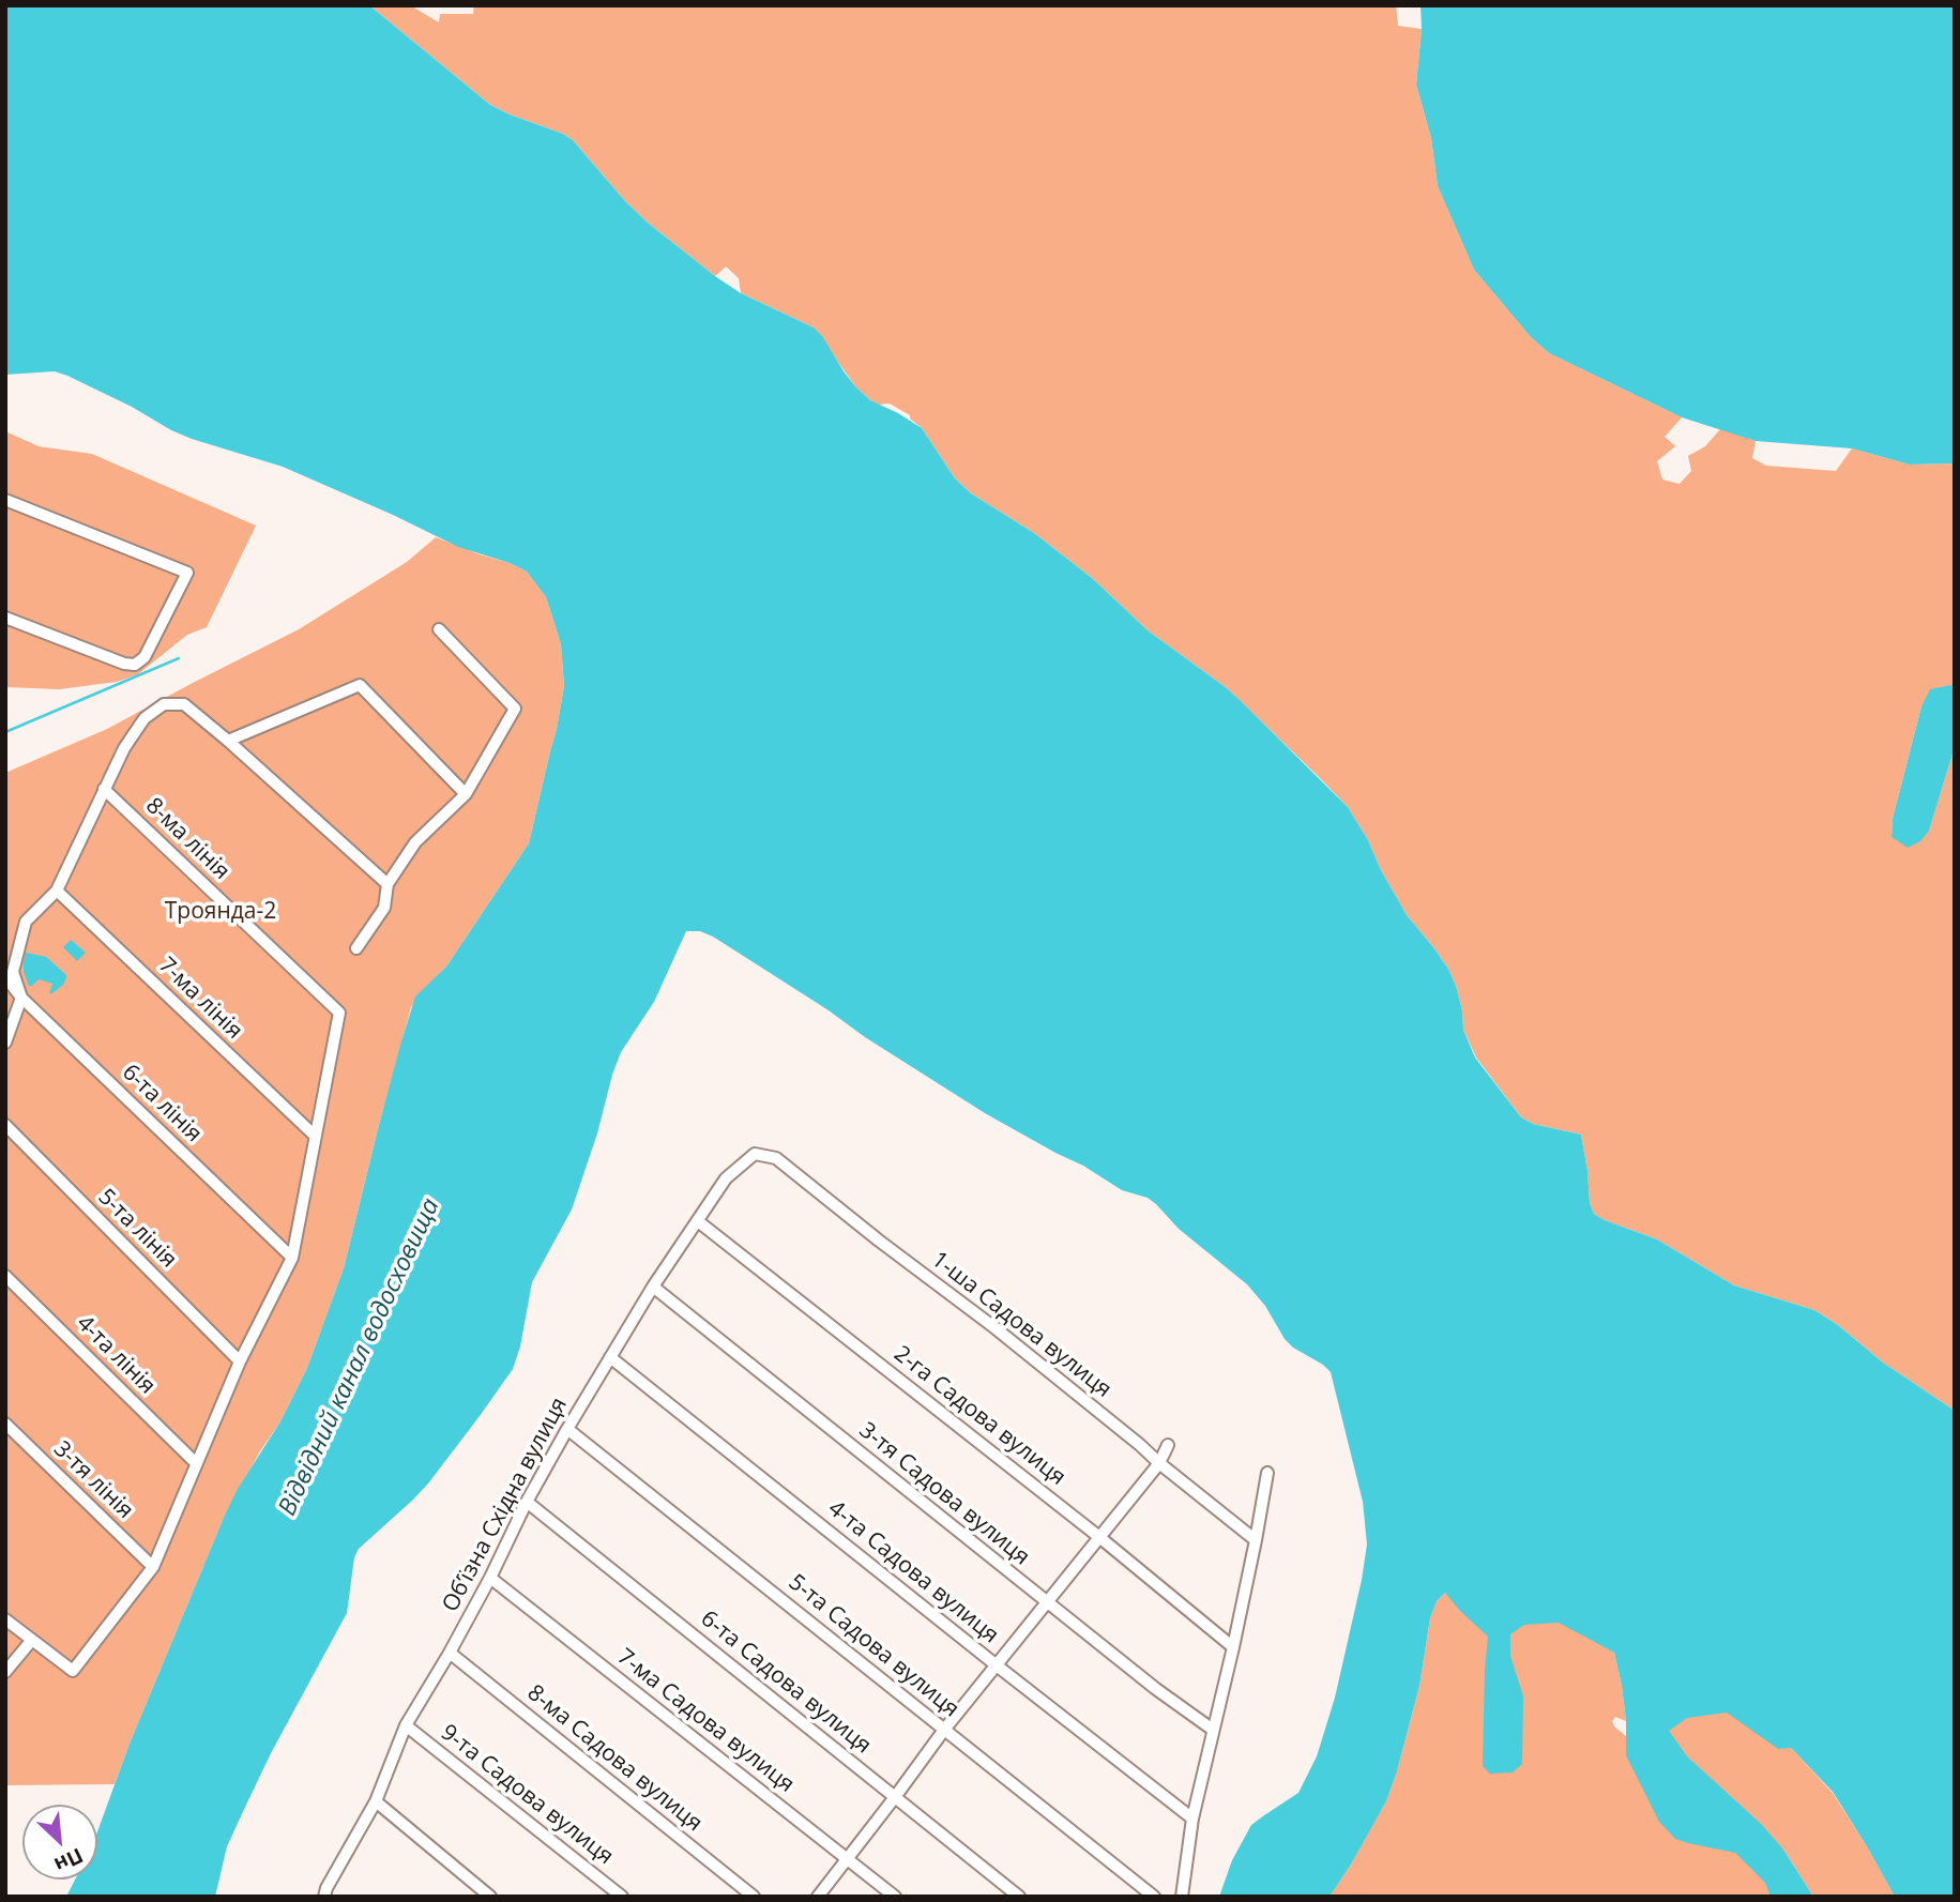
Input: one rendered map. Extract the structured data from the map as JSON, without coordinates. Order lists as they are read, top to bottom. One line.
{"streets":{"street":["8-ма лінія","7-ма лінія","6-та лінія","5-та лінія","1-ша Садова вулиця","4-та лінія","2-га Садова вулиця","3-тя лінія","3-тя Садова вулиця","Обʼїзна Східна вулиця","4-та Садова вулиця","5-та Садова вулиця","6-та Садова вулиця","7-ма Садова вулиця","8-ма Садова вулиця","9-та Садова вулиця"]},"crossings":[["8-ма лінія","7-ма лінія"],["1-ша Садова вулиця","Обʼїзна Східна вулиця"],["2-га Садова вулиця","Обʼїзна Східна вулиця"],["3-тя Садова вулиця","Обʼїзна Східна вулиця"],["Обʼїзна Східна вулиця","4-та Садова вулиця"],["Обʼїзна Східна вулиця","5-та Садова вулиця"],["Обʼїзна Східна вулиця","6-та Садова вулиця"],["Обʼїзна Східна вулиця","7-ма Садова вулиця"],["Обʼїзна Східна вулиця","8-ма Садова вулиця"],["Обʼїзна Східна вулиця","9-та Садова вулиця"]],"water":["Відвідний канал водосховища"],"parks":["Троянда-2"],"north":"bottom right"}
